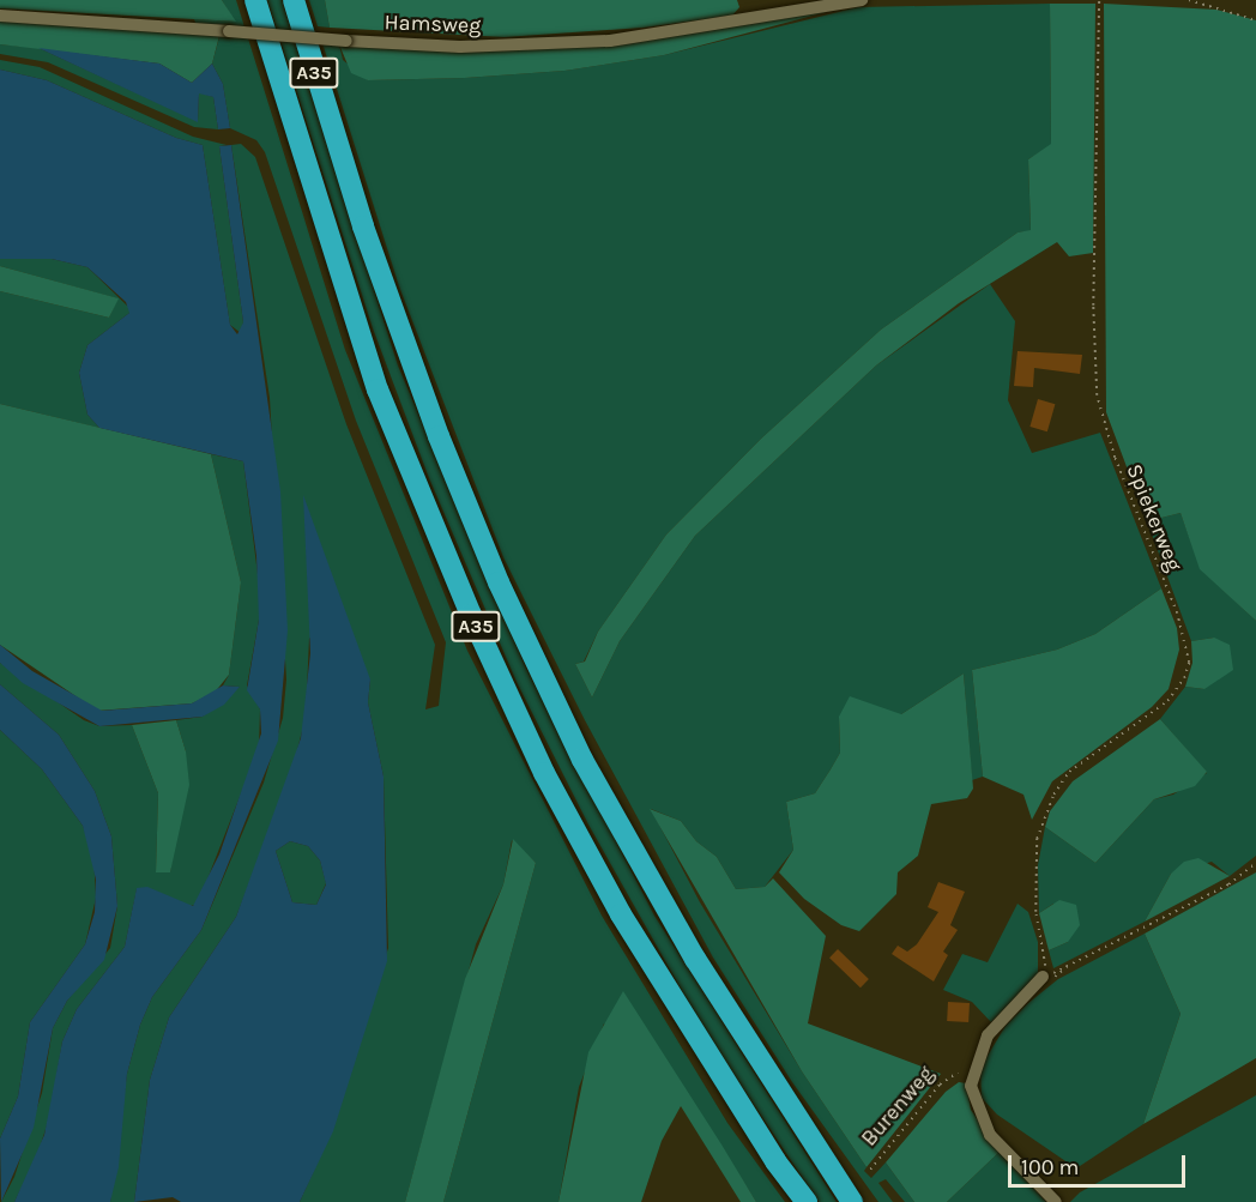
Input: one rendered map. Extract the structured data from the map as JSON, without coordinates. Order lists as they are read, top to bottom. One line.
{"streets":{"highway":["A35"],"street":["Hamsweg"],"path":["Spiekerweg","Burenweg"]},"scale_bar":"100 m"}
